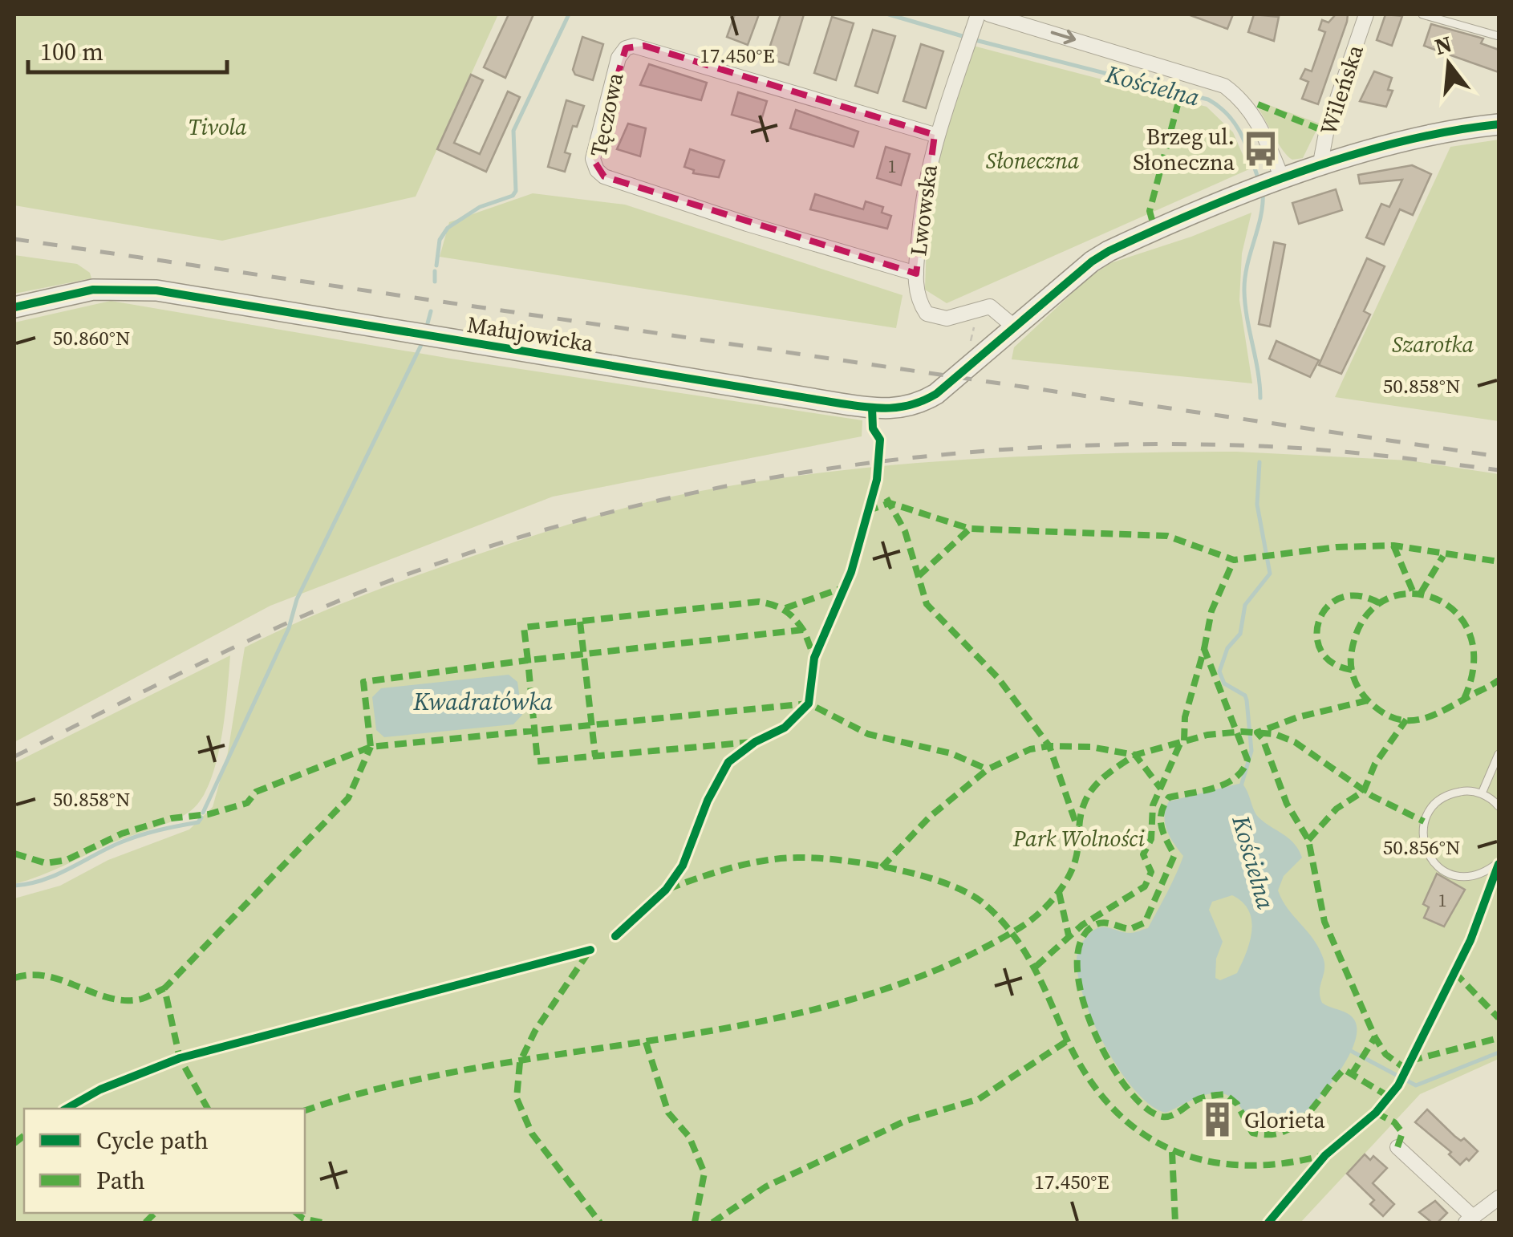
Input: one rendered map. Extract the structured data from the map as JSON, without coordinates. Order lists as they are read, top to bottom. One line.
{"streets":{"street":["Wileńska","Tęczowa","Lwowska","Małujowicka"]},"crossings":[["Wileńska","Małujowicka"],["Tęczowa","Lwowska"],["Lwowska","Małujowicka"]],"water":["Kościelna","Kwadratówka"],"parks":["Tivola","Słoneczna","Szarotka","Park Wolności"],"places":{"bus stop":["Brzeg ul. Słoneczna"],"building":["Glorieta"]},"house_numbers":["1","1"],"legend":["Cycle path","Path"],"scale_bar":"100 m","north":"top","coordinates":["17.450°E","50.860°N","50.858°N","50.856°N"]}
